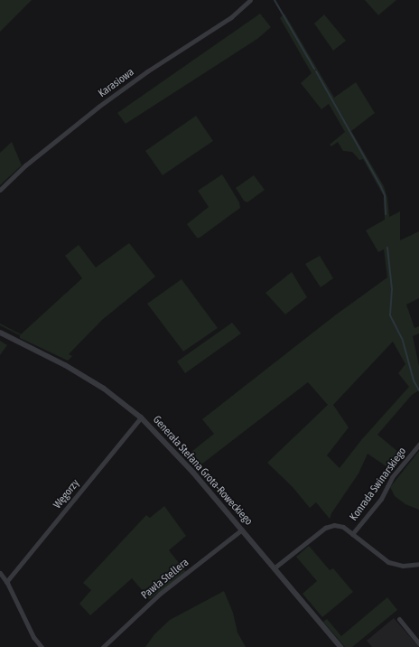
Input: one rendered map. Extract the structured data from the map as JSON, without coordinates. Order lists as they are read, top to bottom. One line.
{"streets":{"street":["Karasiowa","Generała Stefana Grota-Roweckiego","Konrada Swinarskiego","Węgorzy","Pawła Stellera"]},"crossings":[["Generała Stefana Grota-Roweckiego","Węgorzy"],["Generała Stefana Grota-Roweckiego","Pawła Stellera"]]}
